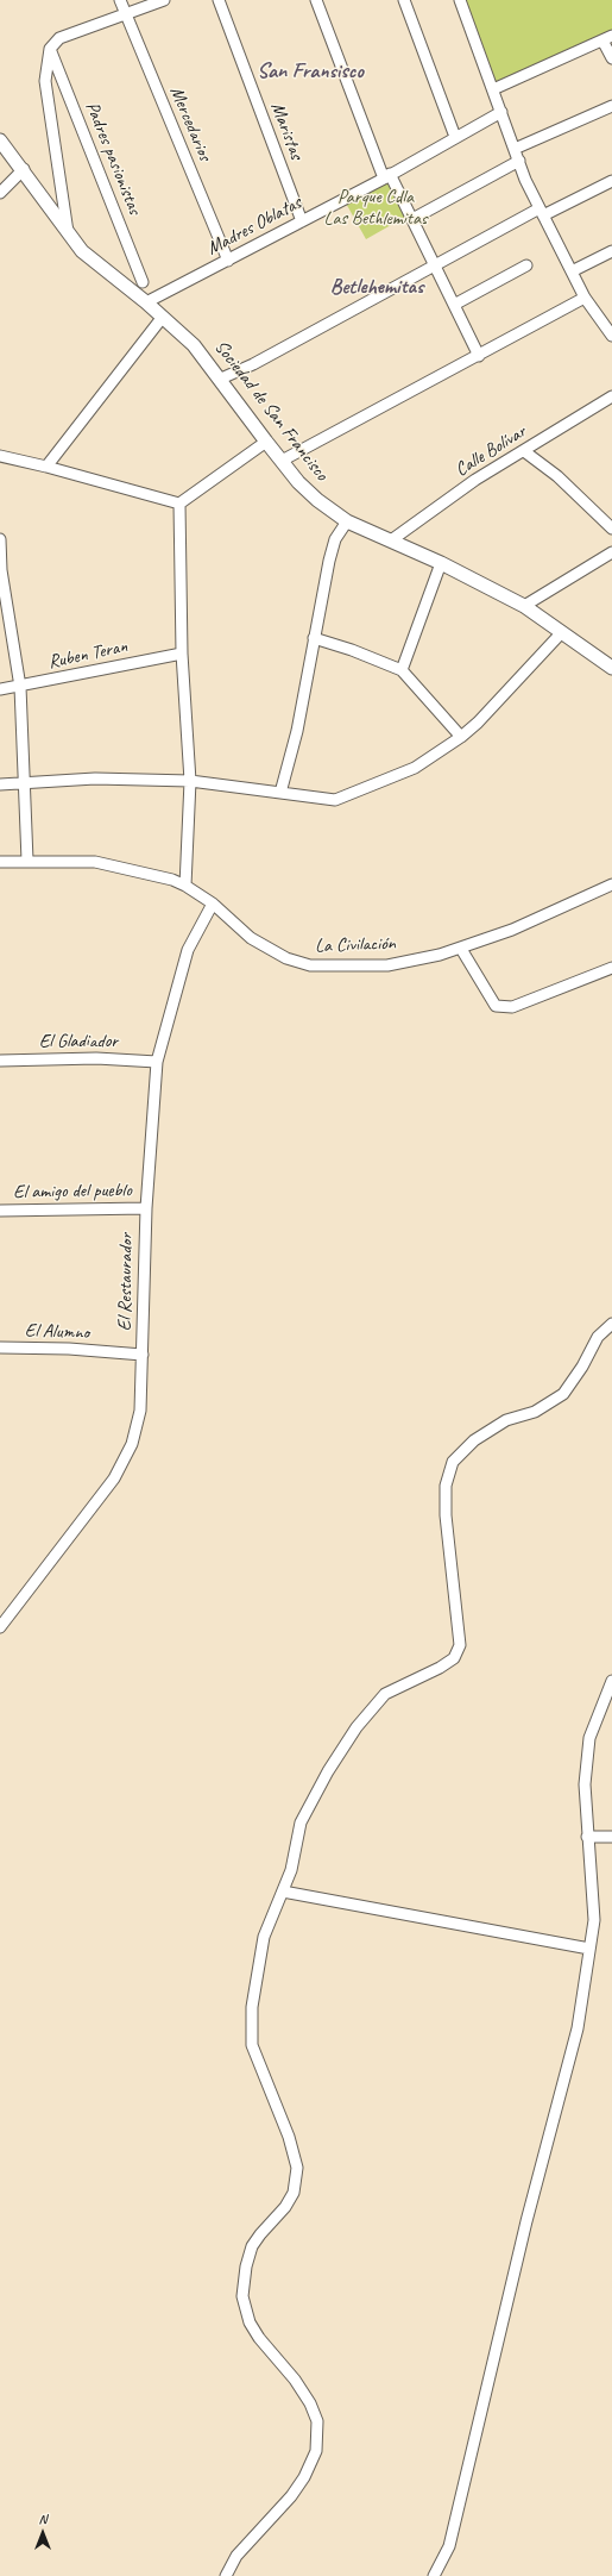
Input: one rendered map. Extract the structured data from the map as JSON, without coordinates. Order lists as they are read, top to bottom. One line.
{"streets":{"street":["Mercedarios","Maristas","Padres pasionistas","Madres Oblatas","Sociedad de San Francisco","Calle Bolívar","Ruben Teran","La Civilación","El Gladiador","El amigo del pueblo","El Restaurador","El Alumno"]},"crossings":[["Mercedarios","Madres Oblatas"],["Maristas","Madres Oblatas"],["Madres Oblatas","Sociedad de San Francisco"],["Sociedad de San Francisco","Calle Bolívar"],["La Civilación","El Restaurador"],["El Gladiador","El Restaurador"],["El amigo del pueblo","El Restaurador"],["El Restaurador","El Alumno"]],"districts":["San Fransisco","Betlehemitas"],"parks":["Parque Cdla Las Bethlemitas"],"north":"top"}
